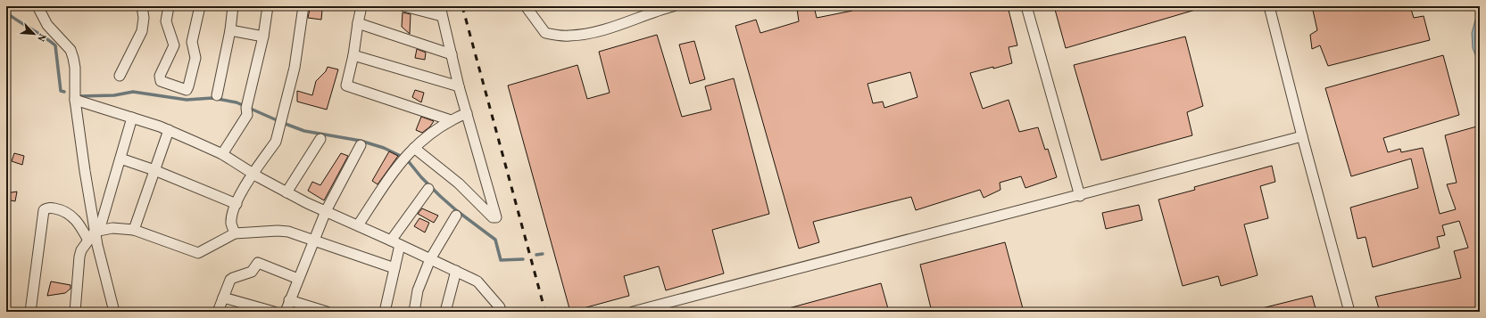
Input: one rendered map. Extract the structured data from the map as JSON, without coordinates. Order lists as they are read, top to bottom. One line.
{"north":"bottom right"}
